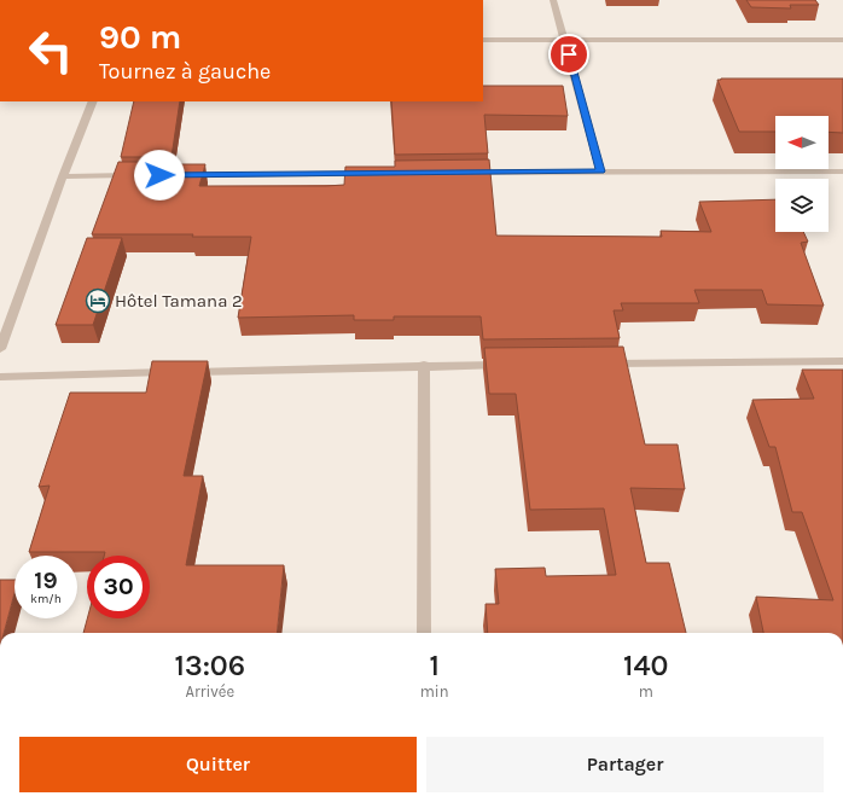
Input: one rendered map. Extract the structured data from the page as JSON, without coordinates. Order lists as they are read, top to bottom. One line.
{"places":{"hotel":["Hôtel Tamana 2"]},"north":"left","page":{"turn":["90 m","Tournez à gauche"],"speed":"19 km/h","limit":"30","eta":["13:06","Arrivée","1","min","140","m"],"buttons":["Quitter","Partager"]}}
